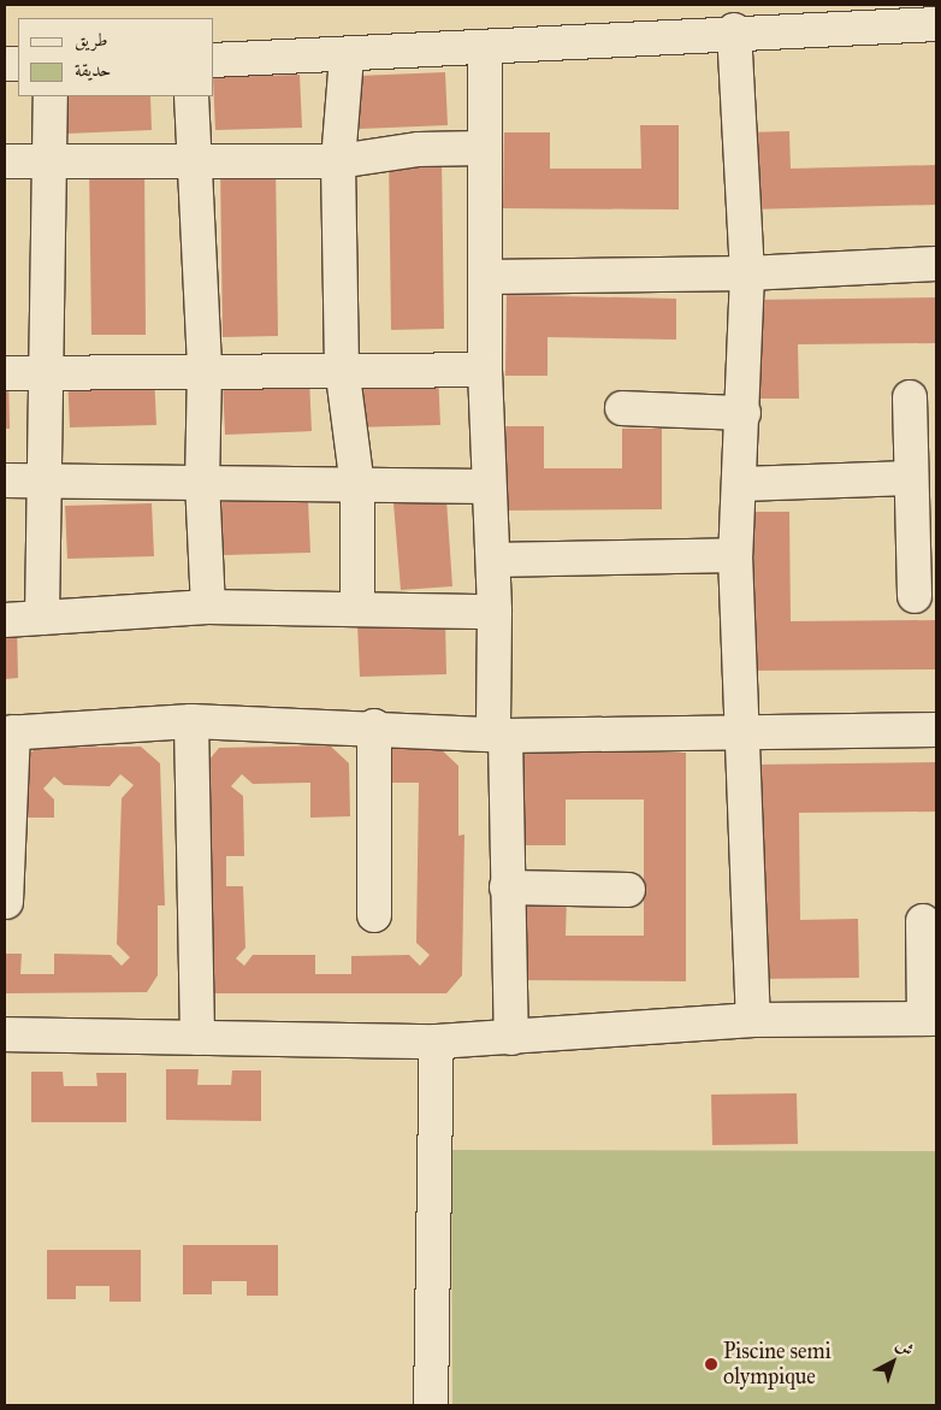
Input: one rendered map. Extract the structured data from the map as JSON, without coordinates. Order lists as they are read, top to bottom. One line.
{"places":["Piscine semi olympique"],"legend":["طريق","حديقة"],"north":"top right"}
